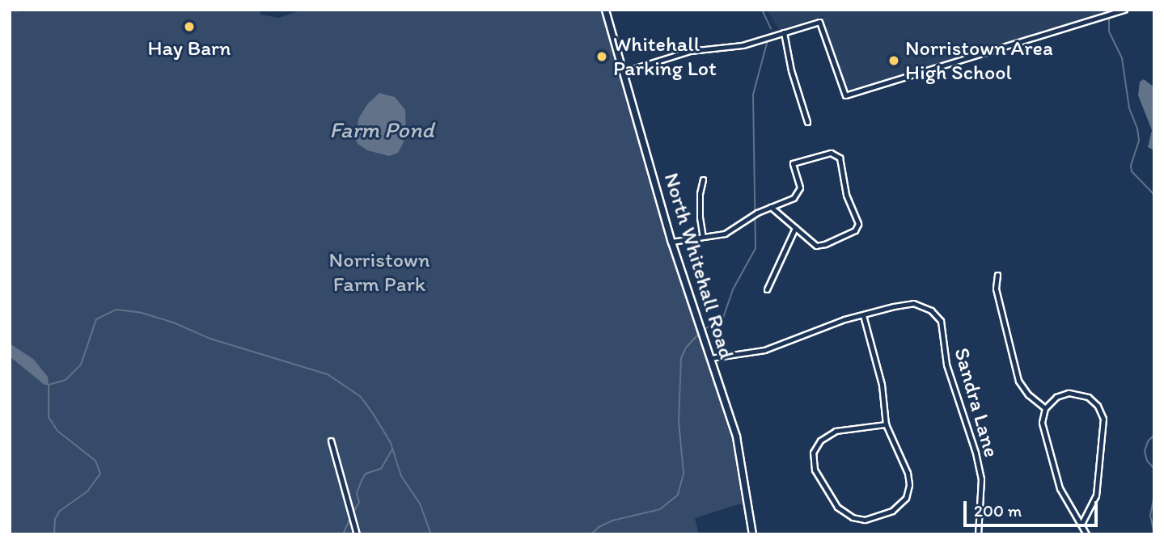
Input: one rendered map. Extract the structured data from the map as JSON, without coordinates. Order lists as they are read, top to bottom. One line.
{"streets":{"main road":["North Whitehall Road"],"street":["Sandra Lane"]},"crossings":[["North Whitehall Road","Sandra Lane"]],"water":["Farm Pond"],"parks":["Norristown Farm Park"],"places":["Hay Barn","Whitehall Parking Lot","Norristown Area High School"],"scale_bar":"200 m"}
